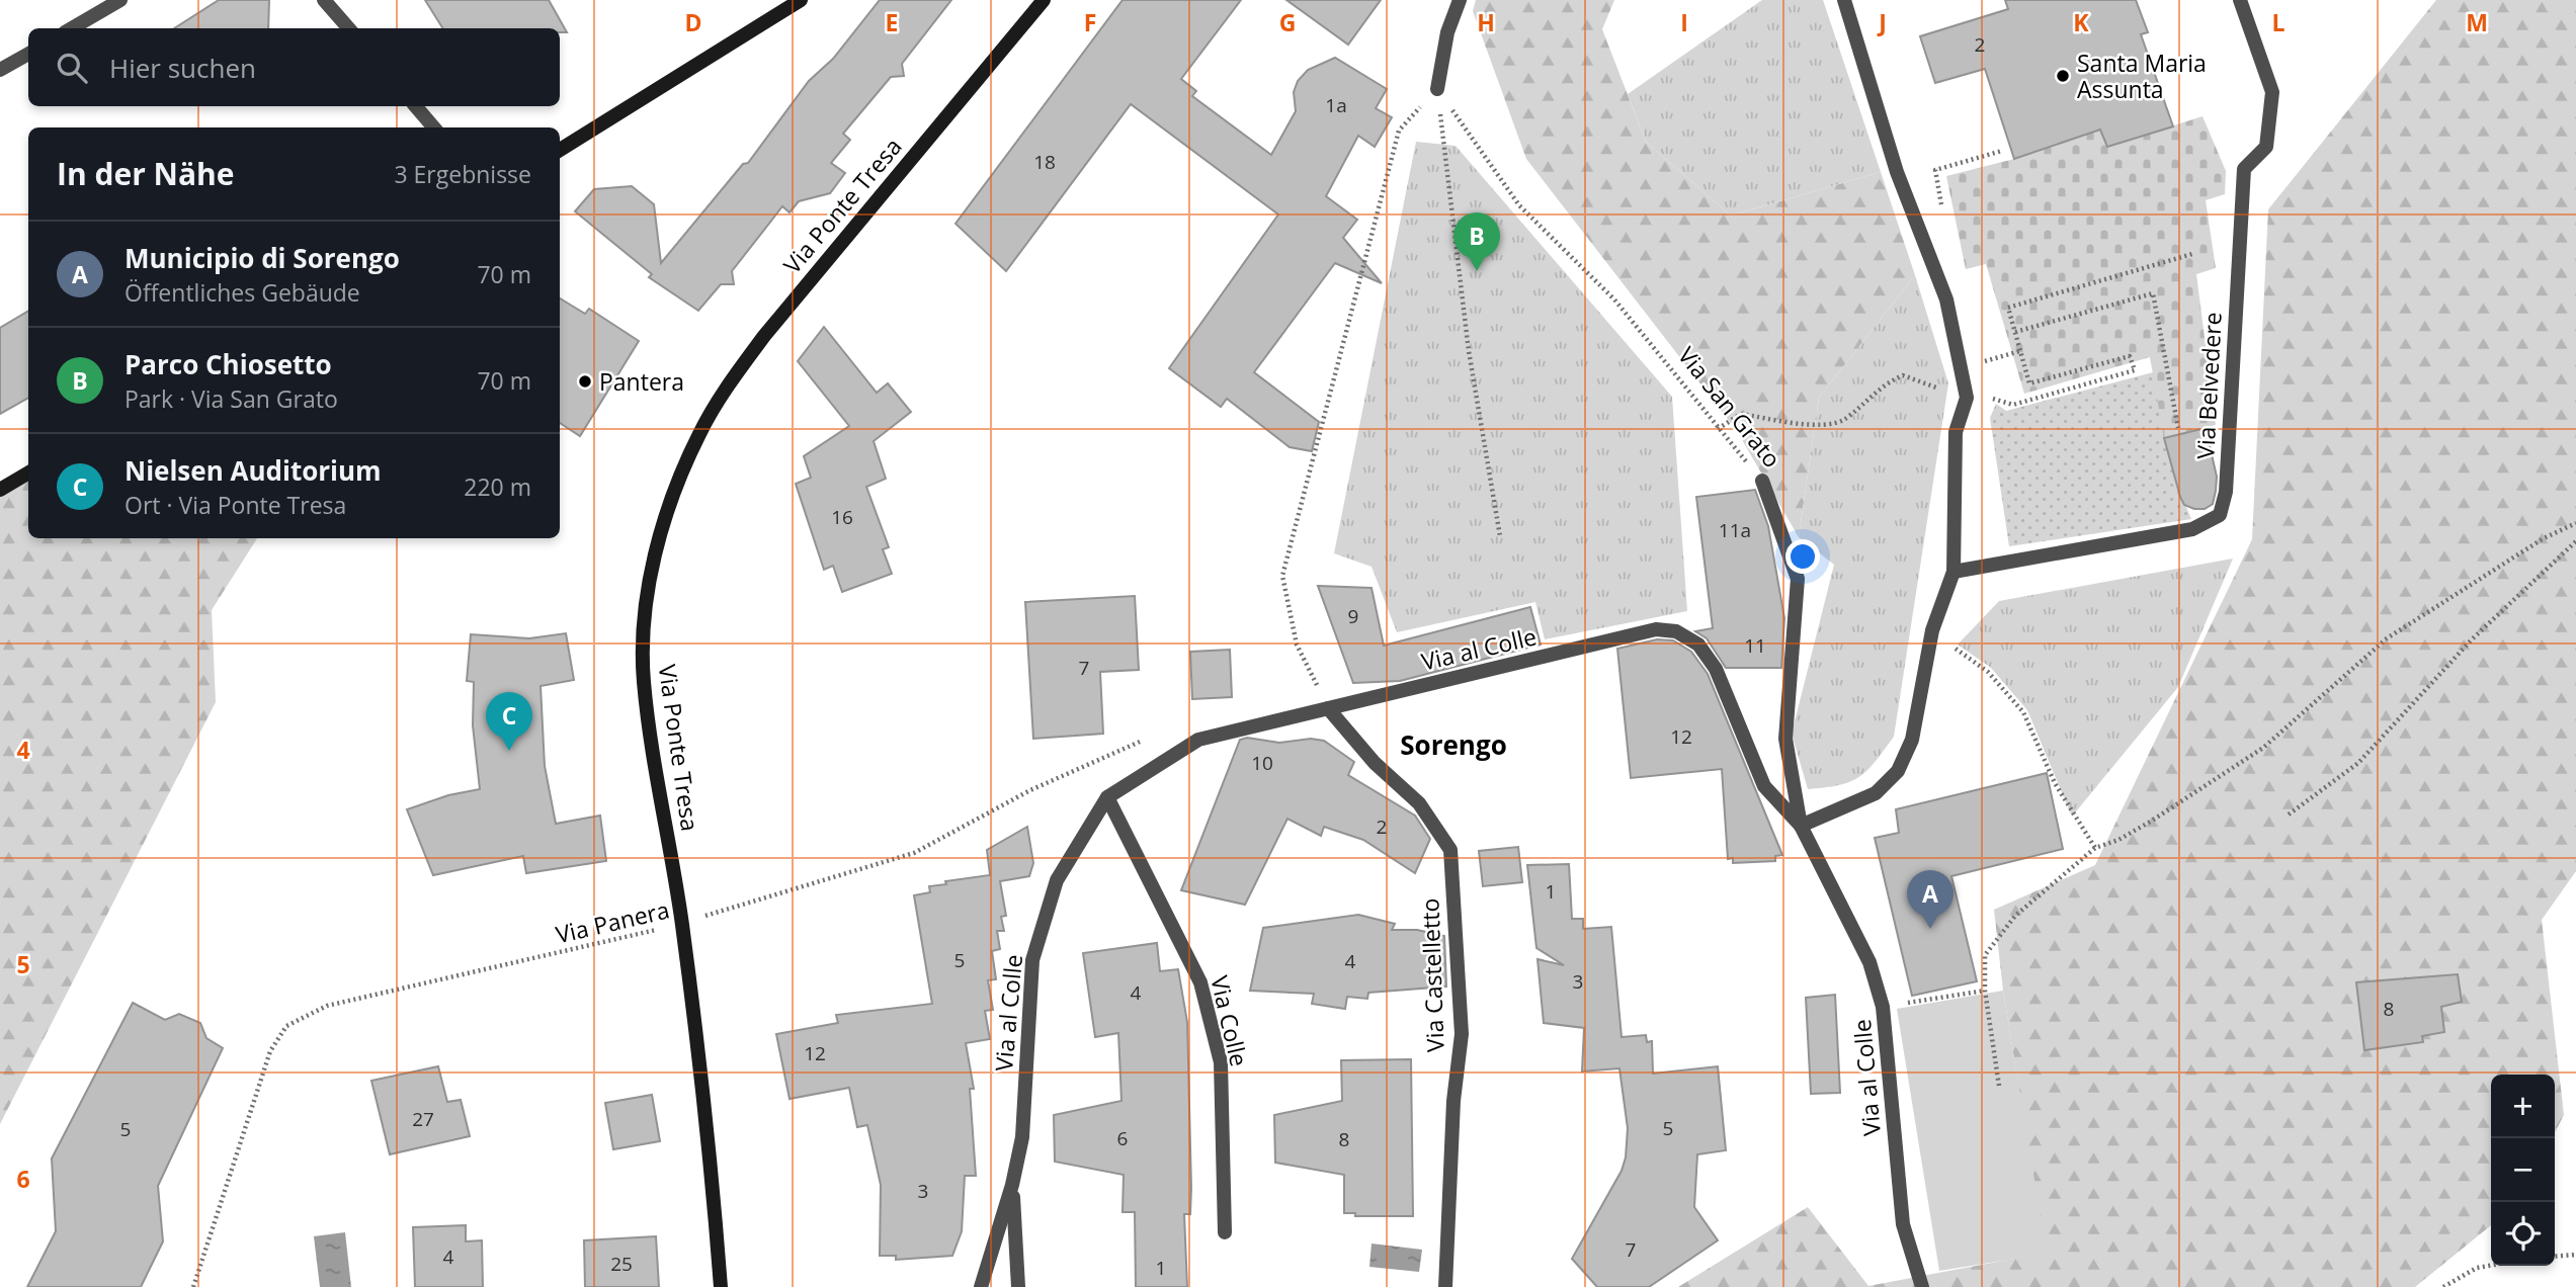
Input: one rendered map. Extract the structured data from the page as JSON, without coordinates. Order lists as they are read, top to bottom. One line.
{"streets":{"main road":["Via Ponte Tresa"],"street":["Via Belvedere","Via San Grato","Via al Colle","Via Castelletto","Via Colle"],"path":["Via Panera"]},"crossings":[["Via Ponte Tresa","Via Panera"],["Via San Grato","Via al Colle"],["Via al Colle","Via Castelletto"],["Via al Colle","Via Colle"]],"districts":["Sorengo"],"places":["Santa Maria Assunta","Pantera"],"house_numbers":["2","1a","18","16","11a","9","11","7","12","10","2","1","5","4","3","4","8","12","27","5","5","6","8","3","7","4","25","1"],"page":{"search":"Hier suchen","heading":["In der Nähe","3 Ergebnisse"],"pins":["B","C","A"],"list":[{"mark":"A","name":"Municipio di Sorengo","note":"Öffentliches Gebäude","value":"70 m"},{"mark":"B","name":"Parco Chiosetto","note":"Park · Via San Grato","value":"70 m"},{"mark":"C","name":"Nielsen Auditorium","note":"Ort · Via Ponte Tresa","value":"220 m"}],"map_buttons":["+","−"]},"grid":{"columns":["D","E","F","G","H","I","J","K","L","M"],"rows":["4","5","6"]}}
